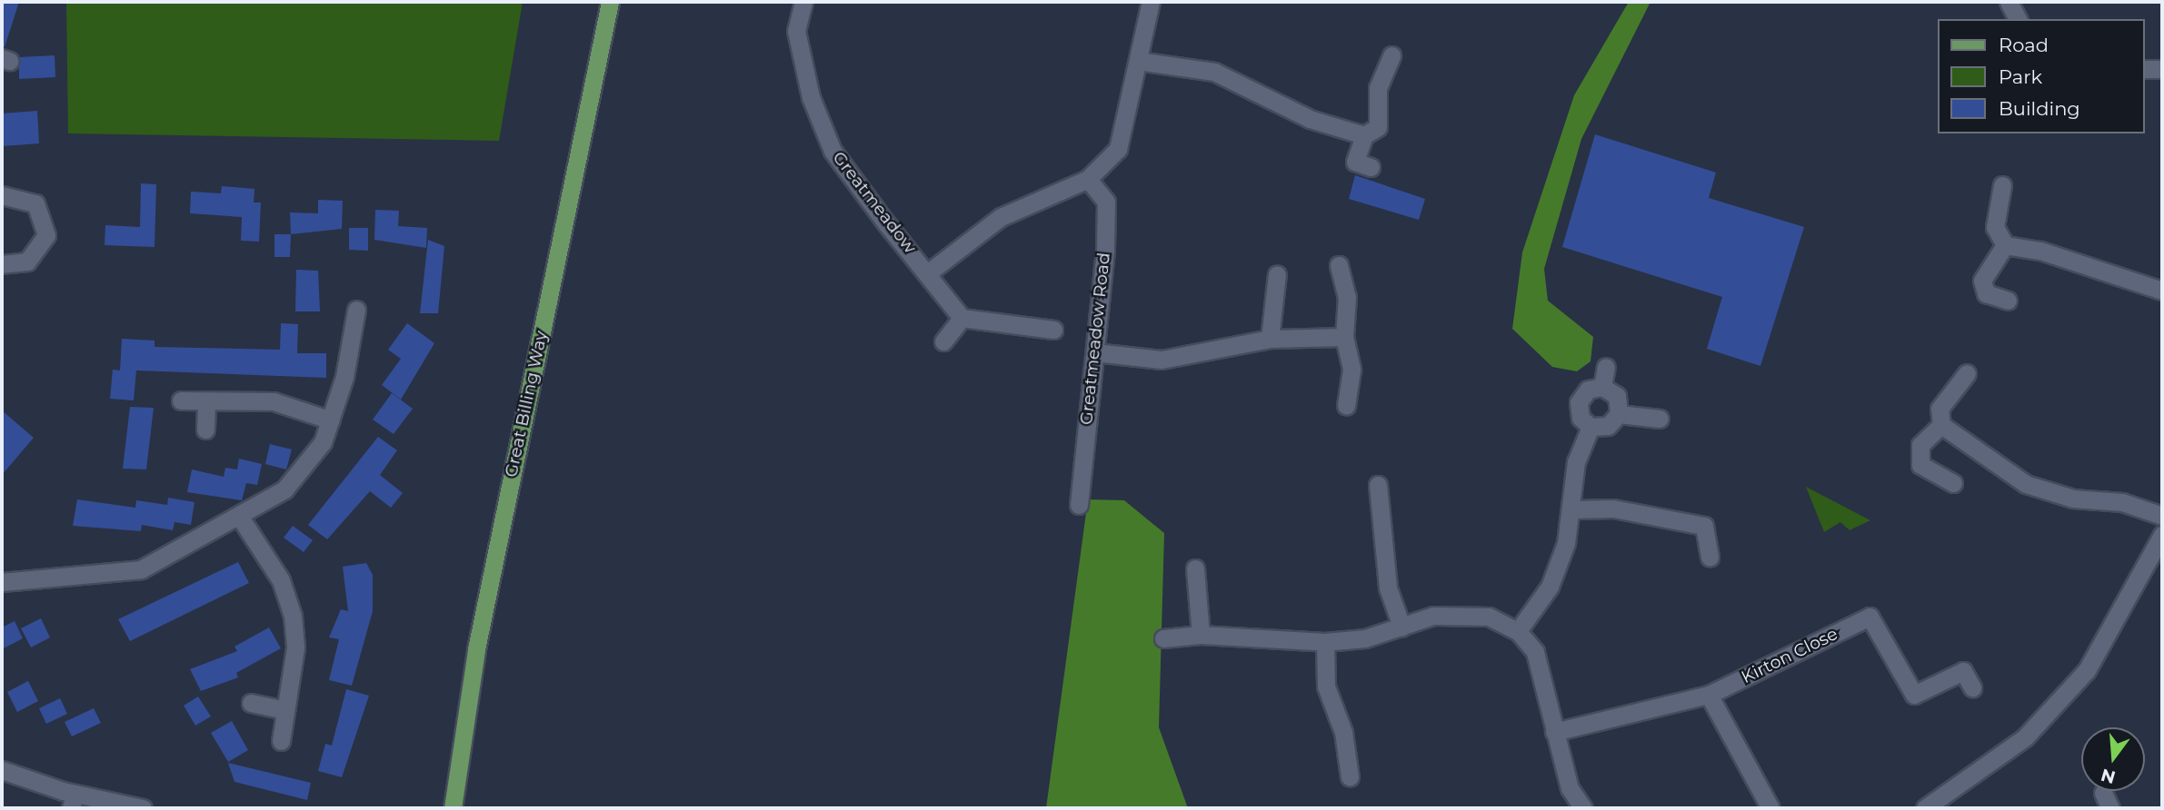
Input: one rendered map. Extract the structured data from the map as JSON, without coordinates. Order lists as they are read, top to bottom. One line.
{"streets":{"main road":["Great Billing Way"],"street":["Greatmeadow","Greatmeadow Road","Kirton Close"]},"legend":["Road","Park","Building"],"north":"bottom"}
